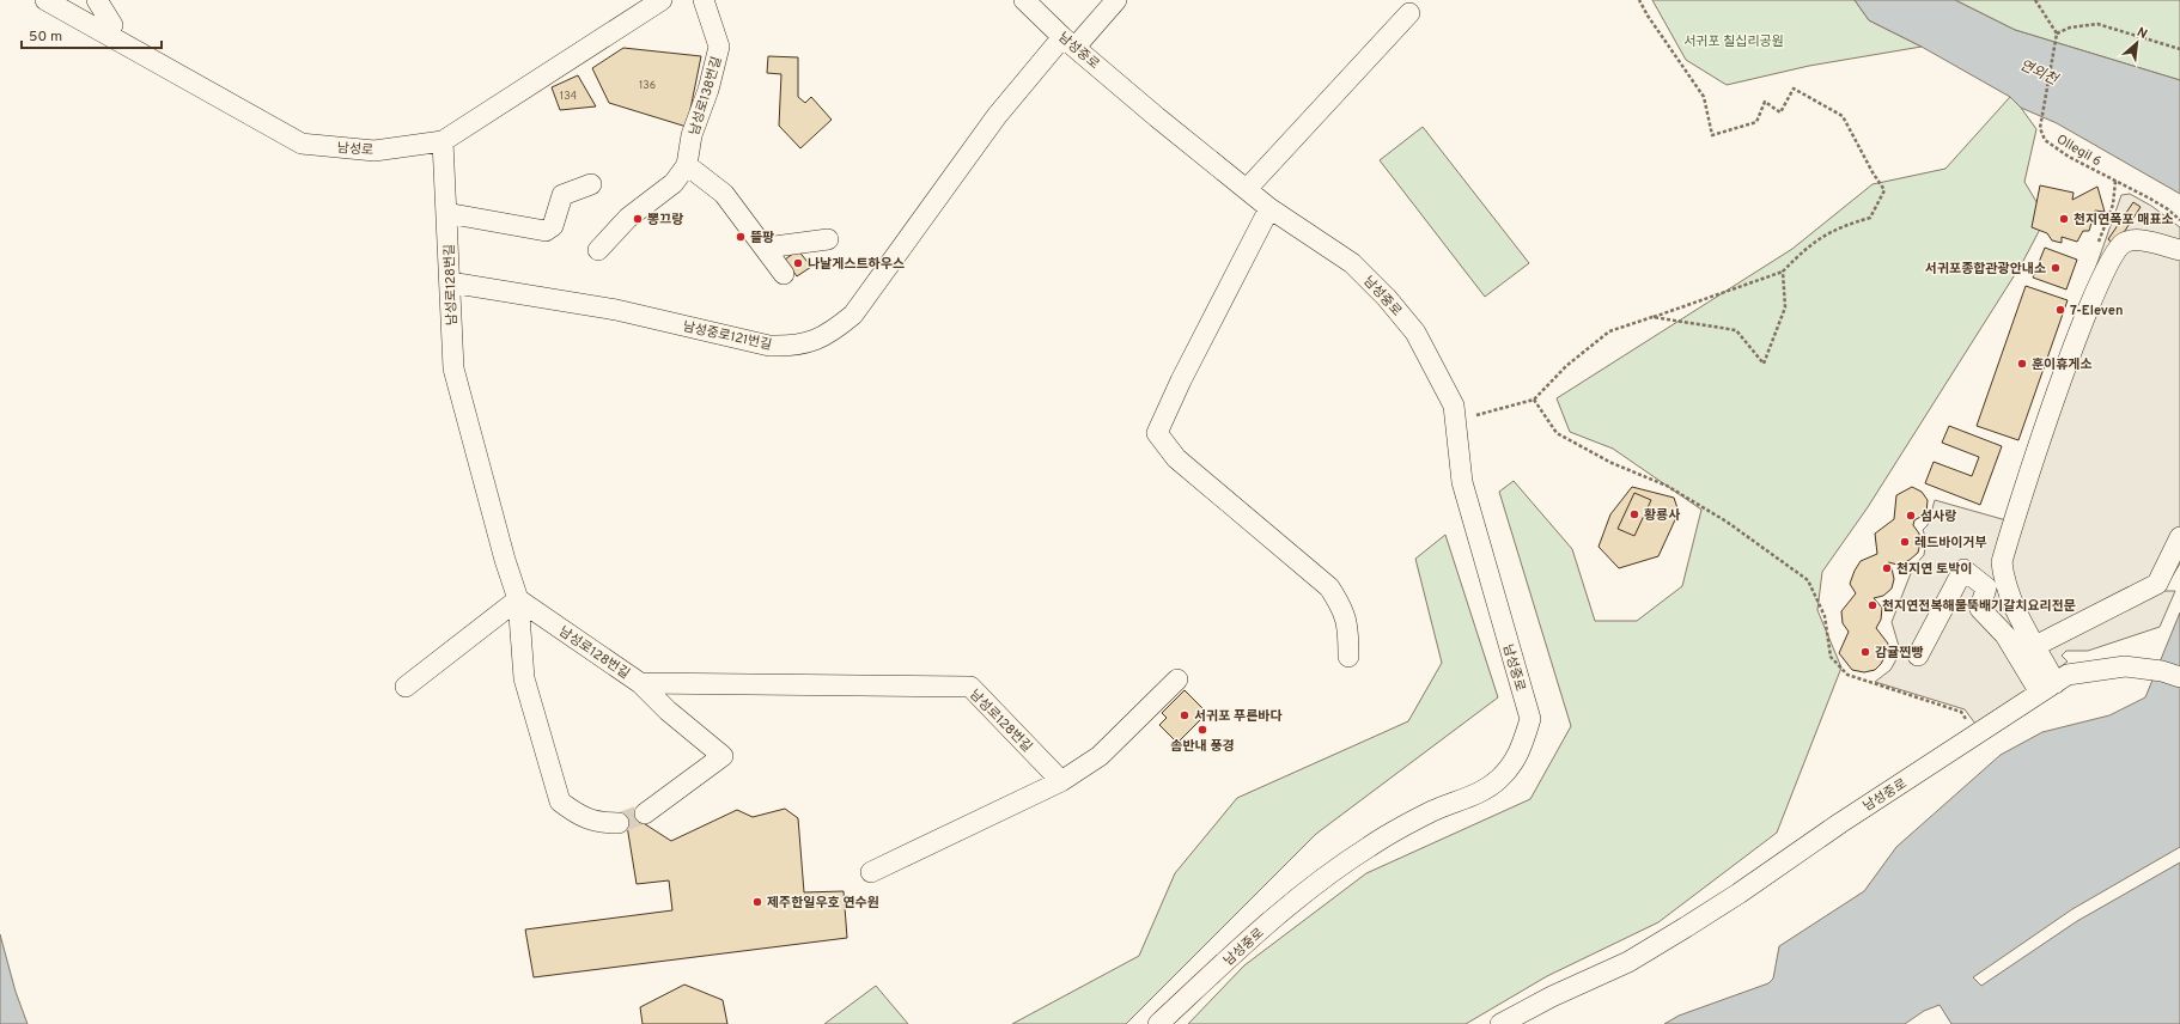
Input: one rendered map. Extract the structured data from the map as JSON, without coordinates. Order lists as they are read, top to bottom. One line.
{"streets":{"street":["남성중로","남성로138번길","남성로","남성로128번길","남성중로121번길"],"path":["Ollegil 6"]},"crossings":[["남성중로","남성중로121번길"],["남성로","남성로128번길"],["남성로128번길","남성중로121번길"]],"water":["연외천"],"parks":["서귀포 칠십리공원"],"places":["뽕끄랑","천지연폭포 매표소","뜰팡","나날게스트하우스","서귀포종합관광안내소","7-Eleven","훈이휴게소","황룡사","섬사랑","레드바이거부","천지연 토박이","천지연전복해물뚝배기갈치요리전문","감귤찐빵","서귀포 푸른바다","솜반내 풍경","제주한일우호 연수원"],"house_numbers":["136","134"],"scale_bar":"50 m","north":"top right"}
